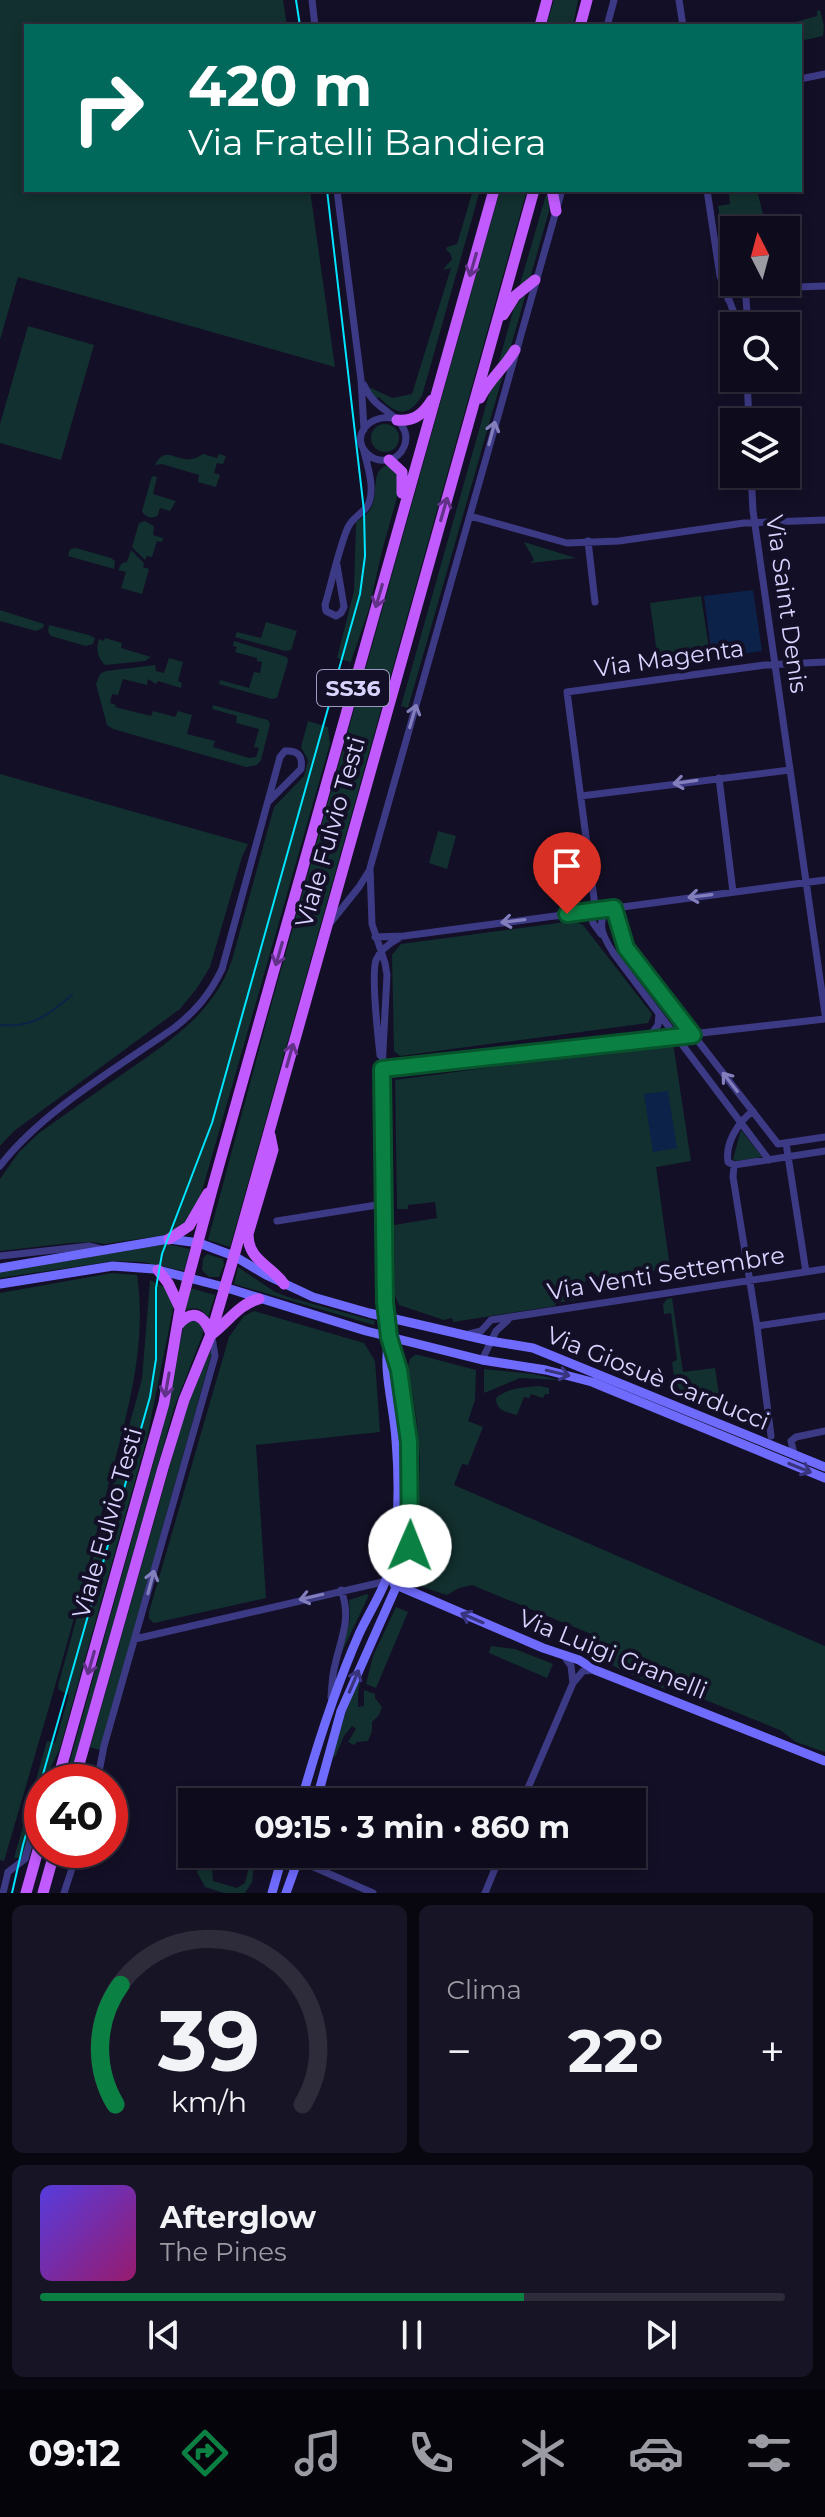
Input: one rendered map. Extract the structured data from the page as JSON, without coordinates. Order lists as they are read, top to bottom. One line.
{"streets":{"main road":["SS36","Viale Fulvio Testi"],"street":["Via Saint Denis","Via Magenta","Via Venti Settembre","Via Giosuè Carducci","Via Luigi Granelli"]},"crossings":[["Via Saint Denis","Via Magenta"],["Viale Fulvio Testi","Via Giosuè Carducci"],["Via Venti Settembre","Via Giosuè Carducci"]],"one_way":["Via Luigi Granelli"],"north":"top","page":{"turn":["420 m","Via Fratelli Bandiera"],"limit":"40","trip":"09:15 · 3 min · 860 m","tile":"Clima","heat":["−","22°","+"],"song":["Afterglow","The Pines"],"tabs":"09:12","gauge":["39","km/h"]}}
